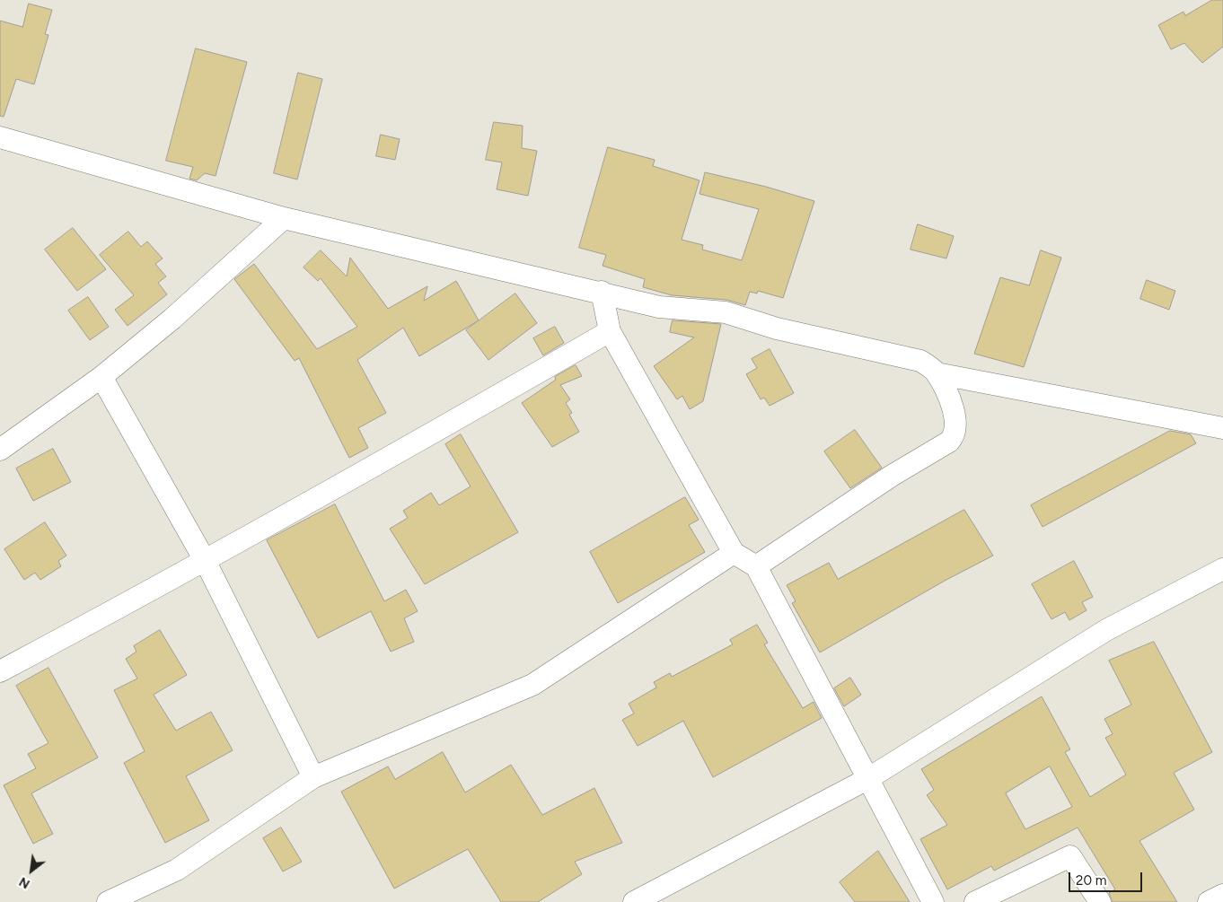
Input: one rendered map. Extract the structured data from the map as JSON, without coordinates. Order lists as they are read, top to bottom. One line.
{"scale_bar":"20 m","north":"bottom left"}
